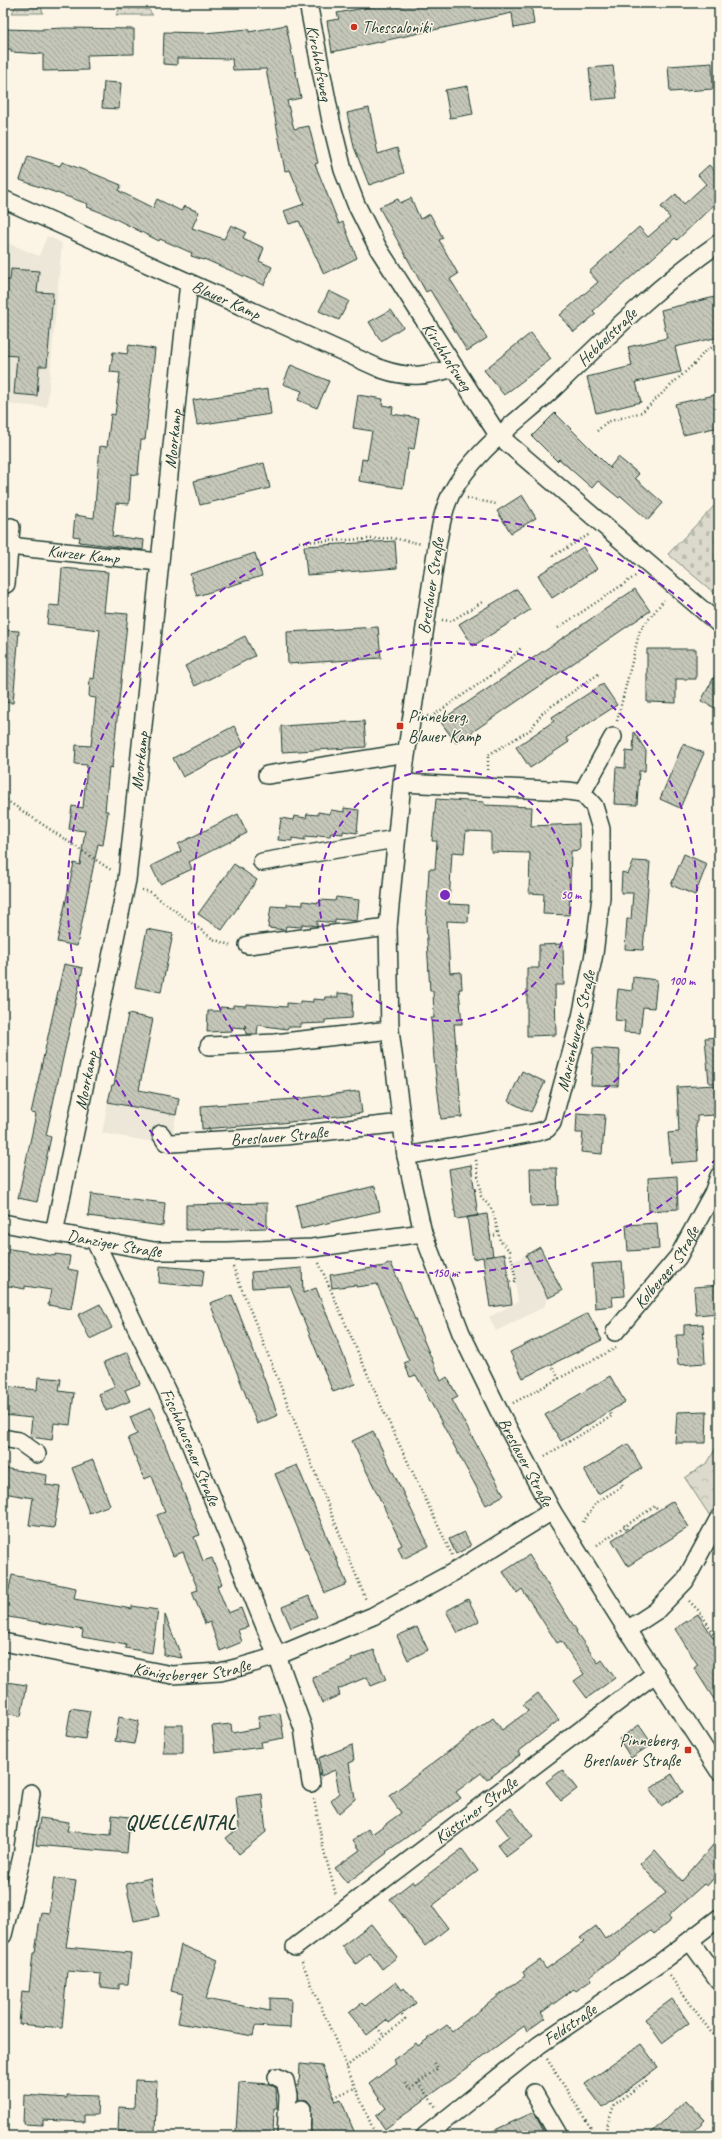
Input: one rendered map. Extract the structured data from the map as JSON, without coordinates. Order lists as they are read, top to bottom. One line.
{"streets":{"street":["Kirchhofsweg","Blauer Kamp","Hebbelstraße","Moorkamp","Kurzer Kamp","Breslauer Straße","Marienburger Straße","Danziger Straße","Kolberger Straße","Fischhausener Straße","Königsberger Straße","Küstriner Straße","Feldstraße"]},"crossings":[["Kirchhofsweg","Blauer Kamp"],["Kirchhofsweg","Hebbelstraße"],["Kirchhofsweg","Breslauer Straße"],["Blauer Kamp","Moorkamp"],["Hebbelstraße","Breslauer Straße"],["Moorkamp","Kurzer Kamp"],["Moorkamp","Danziger Straße"],["Breslauer Straße","Marienburger Straße"],["Breslauer Straße","Danziger Straße"],["Breslauer Straße","Königsberger Straße"],["Breslauer Straße","Küstriner Straße"],["Danziger Straße","Fischhausener Straße"],["Fischhausener Straße","Königsberger Straße"]],"districts":["QUELLENTAL"],"places":{"other":["Thessaloniki"],"transit":["Pinneberg, Blauer Kamp","Pinneberg, Breslauer Straße"]},"rings":["50 m","100 m","150 m"]}
